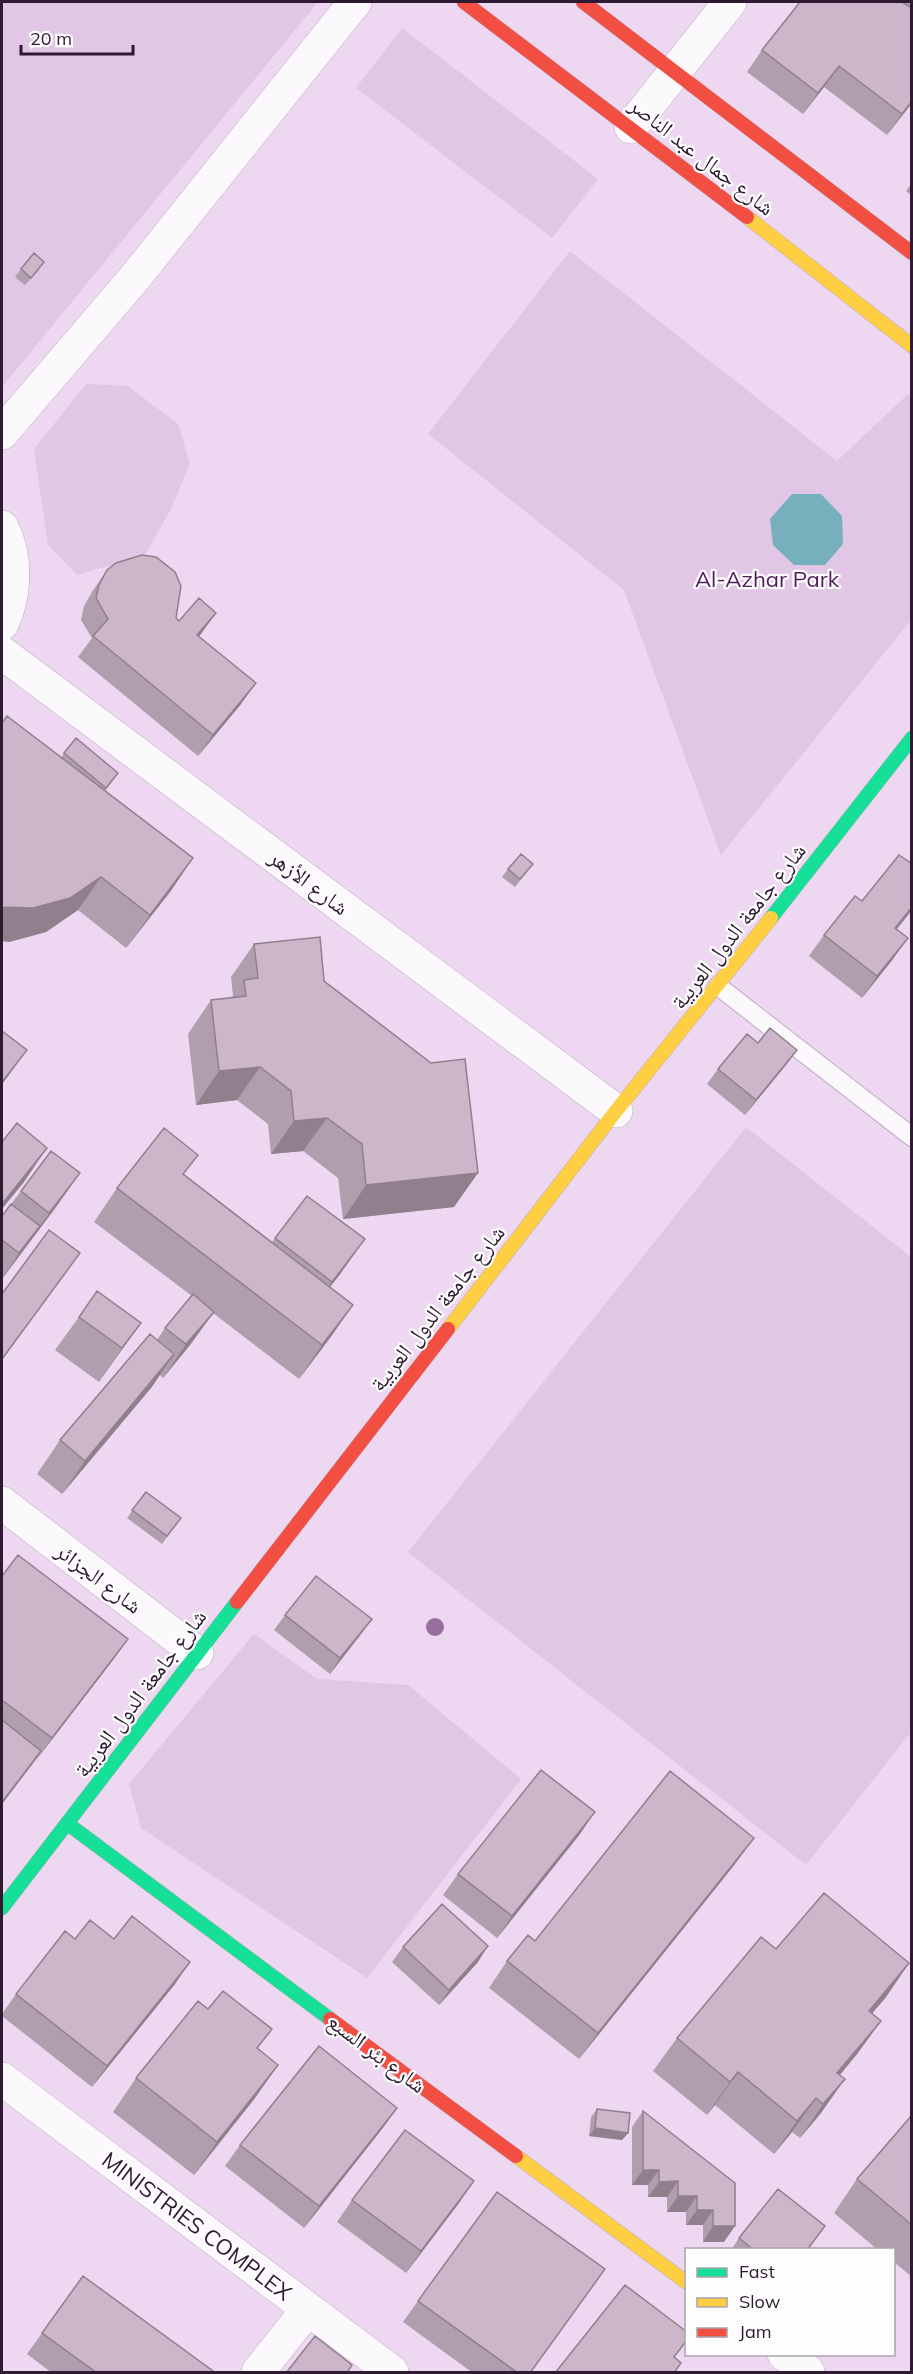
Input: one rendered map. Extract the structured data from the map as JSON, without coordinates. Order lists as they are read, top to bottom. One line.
{"streets":{"main road":["شارع جمال عبد الناصر","شارع جامعة الدول العربية","شارع بئر السبع"],"street":["شارع الأزهر","شارع الجزائر","MINISTRIES COMPLEX"]},"crossings":[["شارع الأزهر","شارع جامعة الدول العربية"],["شارع جامعة الدول العربية","شارع الجزائر"],["شارع جامعة الدول العربية","شارع بئر السبع"]],"parks":["Al-Azhar Park"],"legend":["Fast","Slow","Jam"],"scale_bar":"20 m"}
